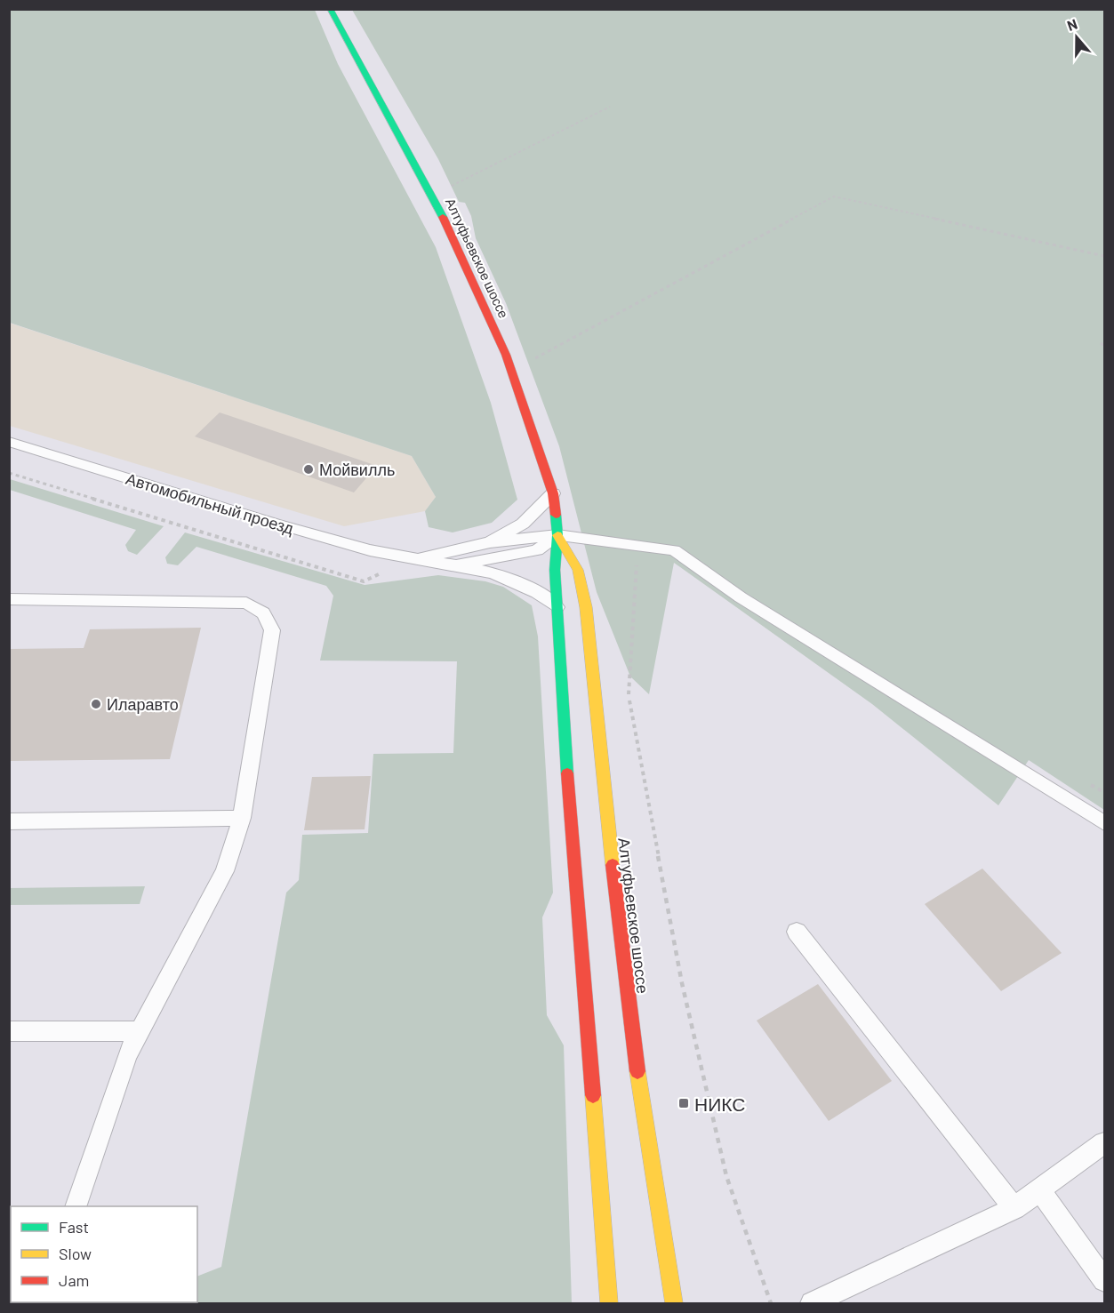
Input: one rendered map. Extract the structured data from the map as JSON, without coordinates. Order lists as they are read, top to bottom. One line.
{"streets":{"street":["Алтуфьевское шоссе"],"lane":["Автомобильный проезд"]},"crossings":[["Алтуфьевское шоссе","Автомобильный проезд"]],"places":{"other":["Мойвилль","Иларавто"],"transit":["НИКС"]},"legend":["Fast","Slow","Jam"],"north":"top"}
